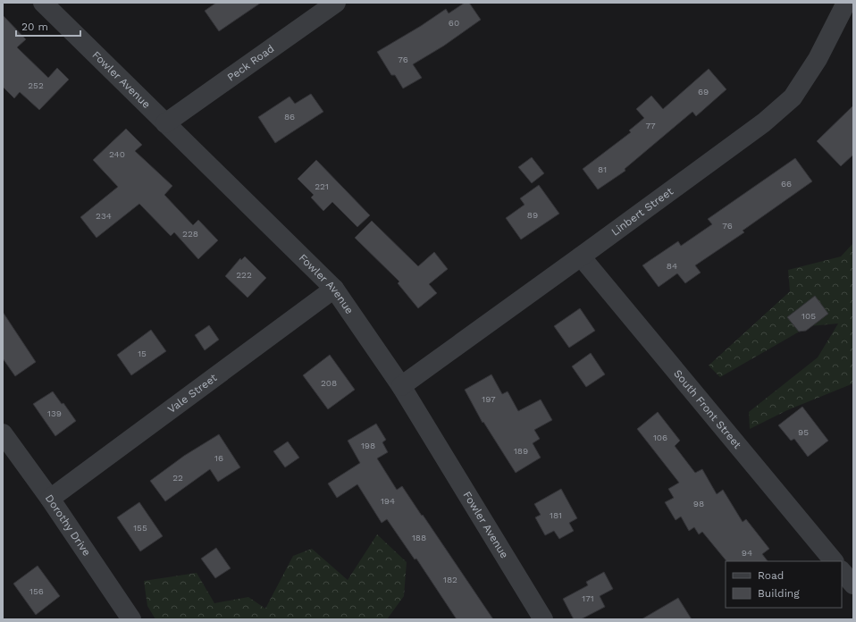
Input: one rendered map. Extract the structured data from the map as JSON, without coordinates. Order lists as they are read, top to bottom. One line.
{"streets":{"street":["Peck Road","Fowler Avenue","Linbert Street","Vale Street","South Front Street","Dorothy Drive"]},"crossings":[["Peck Road","Fowler Avenue"],["Fowler Avenue","Linbert Street"],["Fowler Avenue","Vale Street"],["Linbert Street","South Front Street"],["Vale Street","Dorothy Drive"]],"house_numbers":["60","76","252","69","86","77","240","81","66","221","89","234","76","228","84","222","105","15","208","197","139","95","106","198","189","16","22","194","98","181","155","188","94","182","156","171"],"legend":["Road","Building"],"scale_bar":"20 m"}
